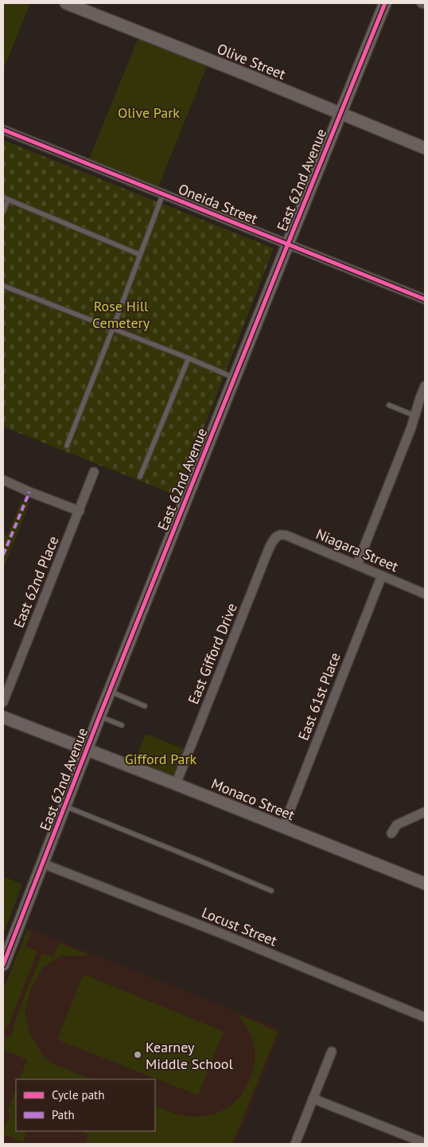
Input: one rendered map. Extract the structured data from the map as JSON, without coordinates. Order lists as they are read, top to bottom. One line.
{"streets":{"street":["Olive Street","East 62nd Avenue","Oneida Street","Niagara Street","East 62nd Place","East Gifford Drive","East 61st Place","Monaco Street","Locust Street"]},"crossings":[["Olive Street","East 62nd Avenue"],["East 62nd Avenue","Oneida Street"],["East 62nd Avenue","Monaco Street"],["East 62nd Avenue","Locust Street"],["Niagara Street","East Gifford Drive"],["Niagara Street","East 61st Place"],["East Gifford Drive","Monaco Street"],["East 61st Place","Monaco Street"]],"parks":["Olive Park","Rose Hill Cemetery","Gifford Park"],"places":["Kearney Middle School"],"legend":["Cycle path","Path"]}
